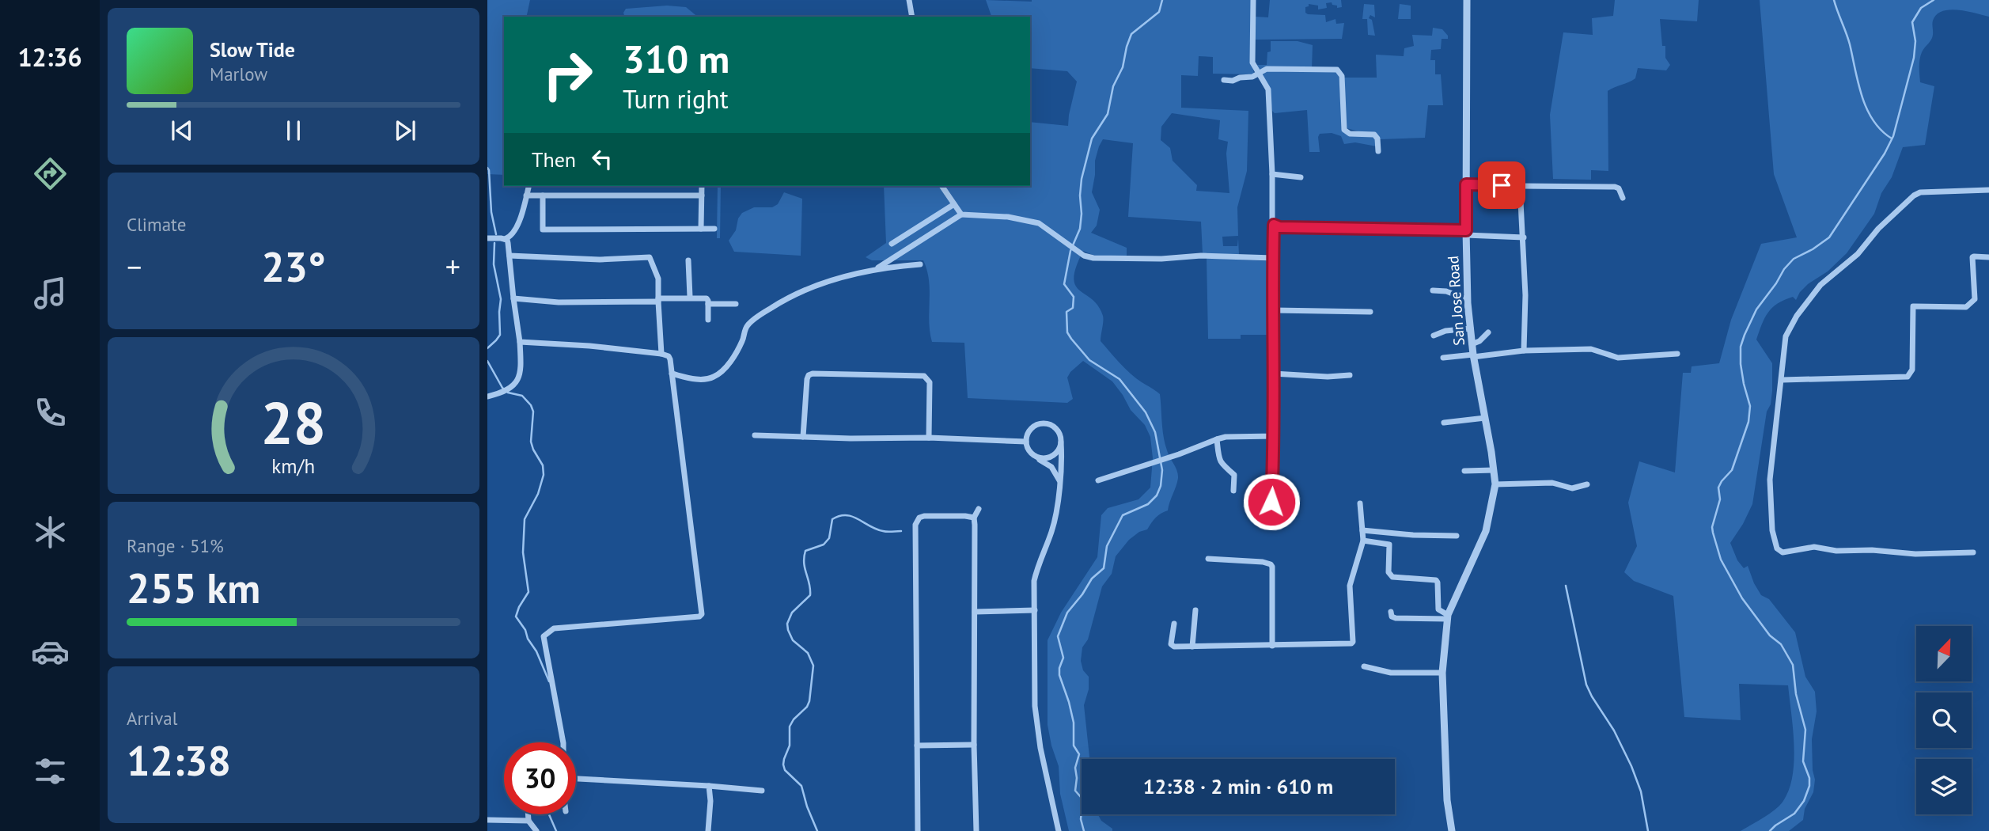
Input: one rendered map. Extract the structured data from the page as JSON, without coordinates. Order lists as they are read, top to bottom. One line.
{"streets":{"street":["San Jose Road"]},"north":"top right","page":{"tabs":"12:36","turn":["310 m","Turn right"],"song":["Slow Tide","Marlow"],"then":"Then","tile":["Climate",["Range · 51%","255 km"],["Arrival","12:38"]],"heat":["−","23°","+"],"limit":"30","trip":"12:38 · 2 min · 610 m","gauge":["28","km/h"]}}
